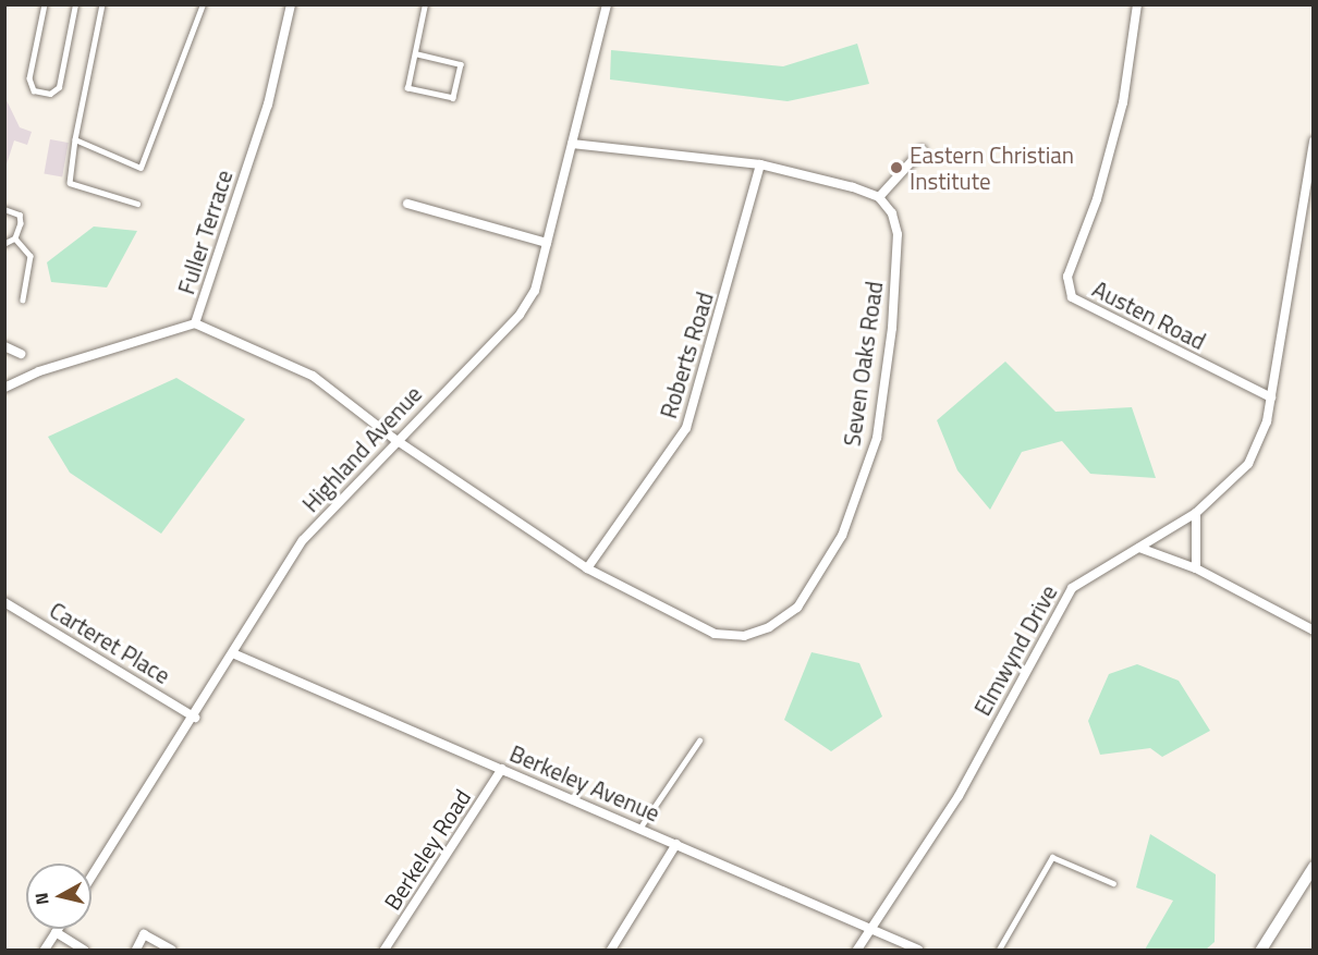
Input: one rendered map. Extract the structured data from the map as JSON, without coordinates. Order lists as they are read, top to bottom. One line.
{"streets":{"street":["Fuller Terrace","Austen Road","Roberts Road","Seven Oaks Road","Highland Avenue","Carteret Place","Elmwynd Drive","Berkeley Avenue","Berkeley Road"]},"crossings":[["Fuller Terrace","Seven Oaks Road"],["Fuller Terrace","Highland Avenue"],["Austen Road","Elmwynd Drive"],["Roberts Road","Seven Oaks Road"],["Seven Oaks Road","Highland Avenue"],["Highland Avenue","Carteret Place"],["Highland Avenue","Berkeley Avenue"],["Elmwynd Drive","Berkeley Avenue"],["Berkeley Avenue","Berkeley Road"]],"places":["Eastern Christian Institute"],"north":"left"}
